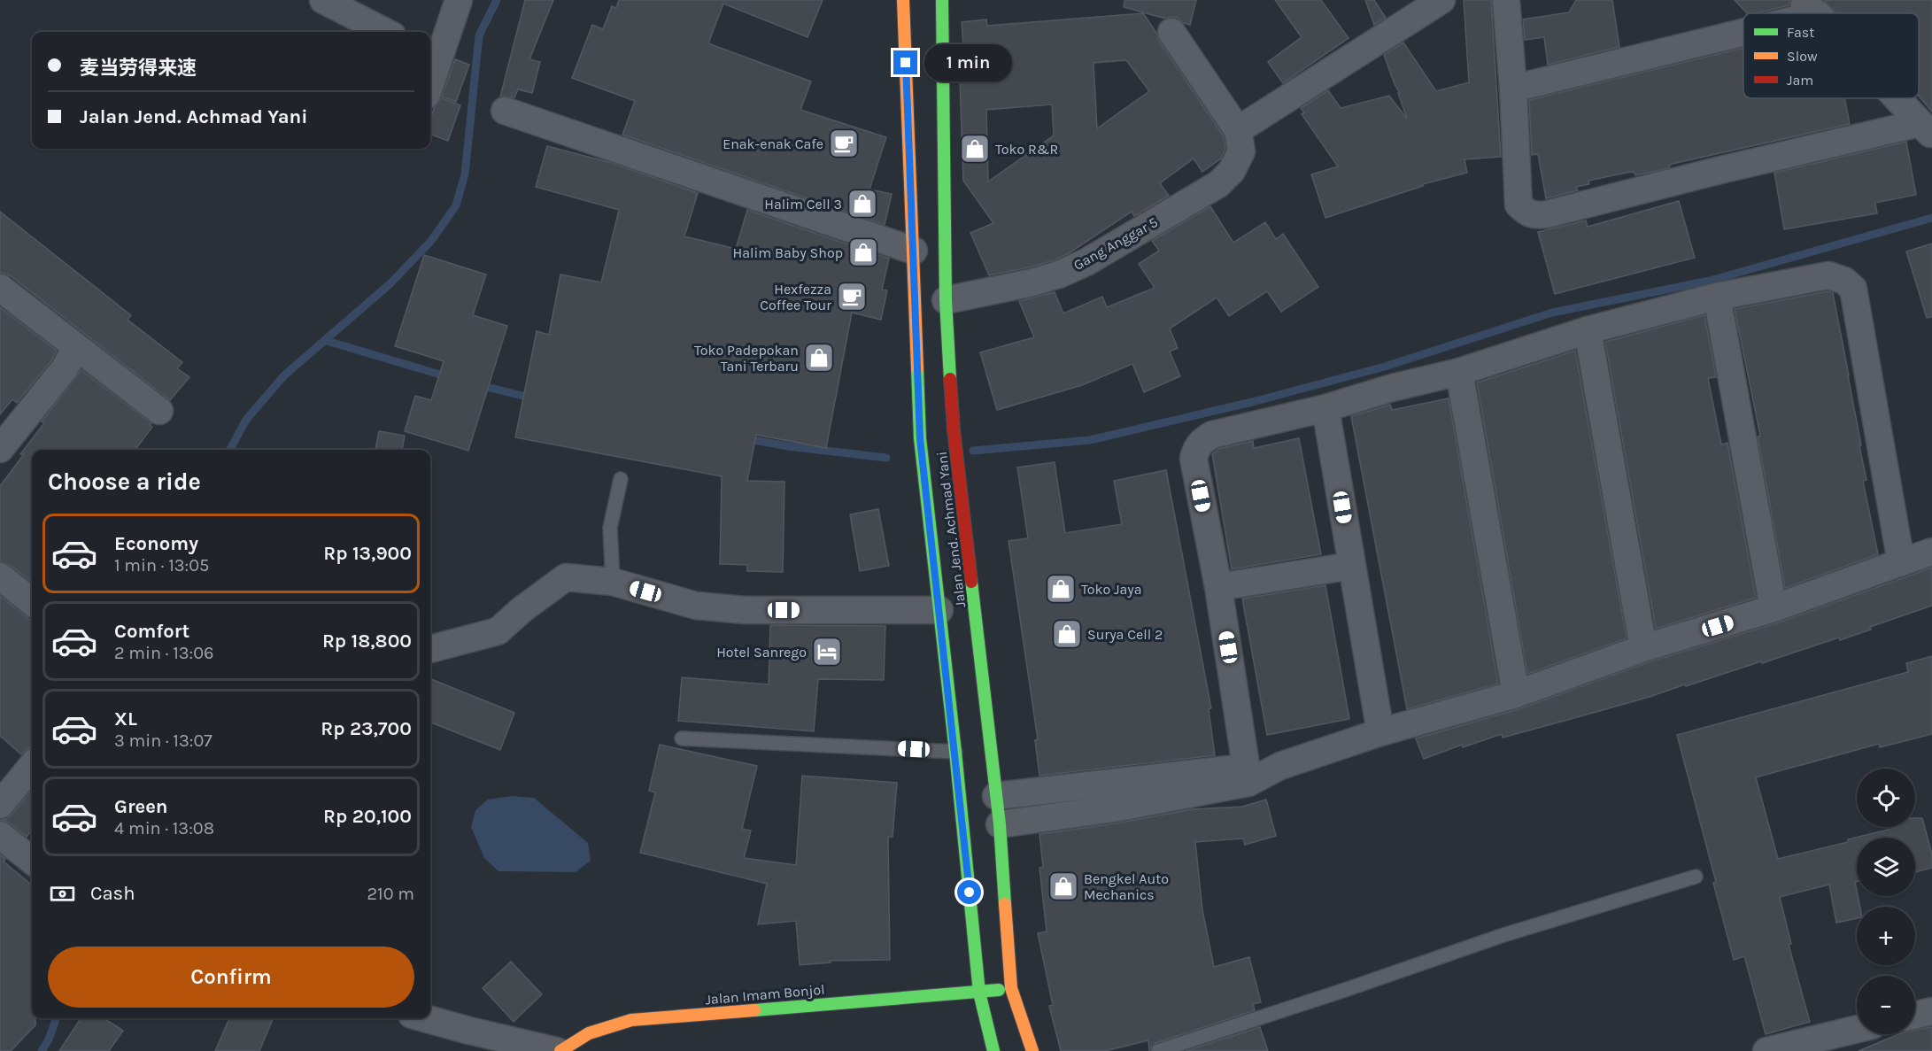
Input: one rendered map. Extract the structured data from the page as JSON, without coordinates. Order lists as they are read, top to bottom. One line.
{"streets":{"street":["Gang Anggar 5","Jalan Jend. Achmad Yani","Jalan Imam Bonjol"]},"crossings":[["Gang Anggar 5","Jalan Jend. Achmad Yani"],["Jalan Jend. Achmad Yani","Jalan Imam Bonjol"]],"places":{"cafe":["Enak-enak Cafe","Hexfezza Coffee Tour"],"shop":["Toko R&R","Halim Cell 3","Halim Baby Shop","Toko Padepokan Tani Terbaru","Toko Jaya","Surya Cell 2","Bengkel Auto Mechanics"],"hotel":["Hotel Sanrego"]},"legend":["Fast","Slow","Jam"],"page":{"banner":["麦当劳得来速","Jalan Jend. Achmad Yani"],"bubble":"1 min","heading":"Choose a ride","list":[{"name":"Economy","note":"1 min · 13:05","value":"Rp 13,900"},{"name":"Comfort","note":"2 min · 13:06","value":"Rp 18,800"},{"name":"XL","note":"3 min · 13:07","value":"Rp 23,700"},{"name":"Green","note":"4 min · 13:08","value":"Rp 20,100"}],"map_buttons":["+","−"],"pay":["Cash","210 m"],"buttons":"Confirm"}}
